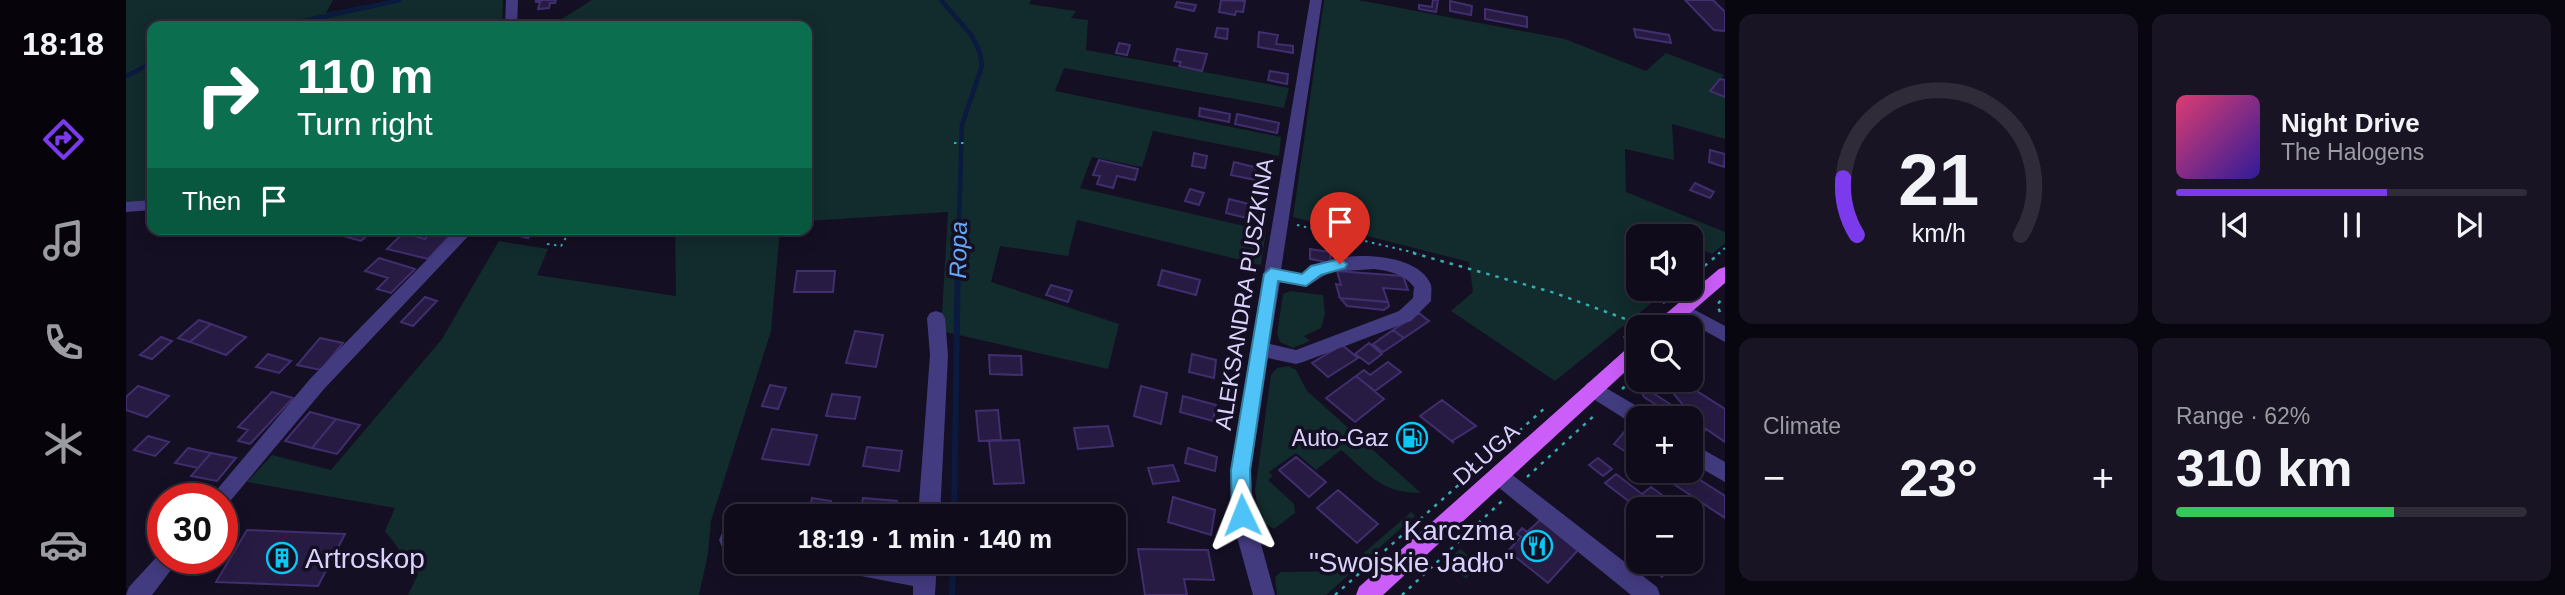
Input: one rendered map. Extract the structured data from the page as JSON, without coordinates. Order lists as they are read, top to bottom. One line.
{"streets":{"main road":["DŁUGA"],"street":["ALEKSANDRA PUSZKINA"]},"water":["Ropa"],"places":{"fuel station":["Auto-Gaz"],"restaurant":["Karczma \"Swojskie Jadło\""],"building":["Artroskop"]},"page":{"tabs":"18:18","turn":["110 m","Turn right"],"song":["Night Drive","The Halogens"],"then":"Then","map_buttons":["+","−"],"tile":["Climate",["Range · 62%","310 km"]],"heat":["−","23°","+"],"limit":"30","trip":"18:19 · 1 min · 140 m","gauge":["21","km/h"]}}
